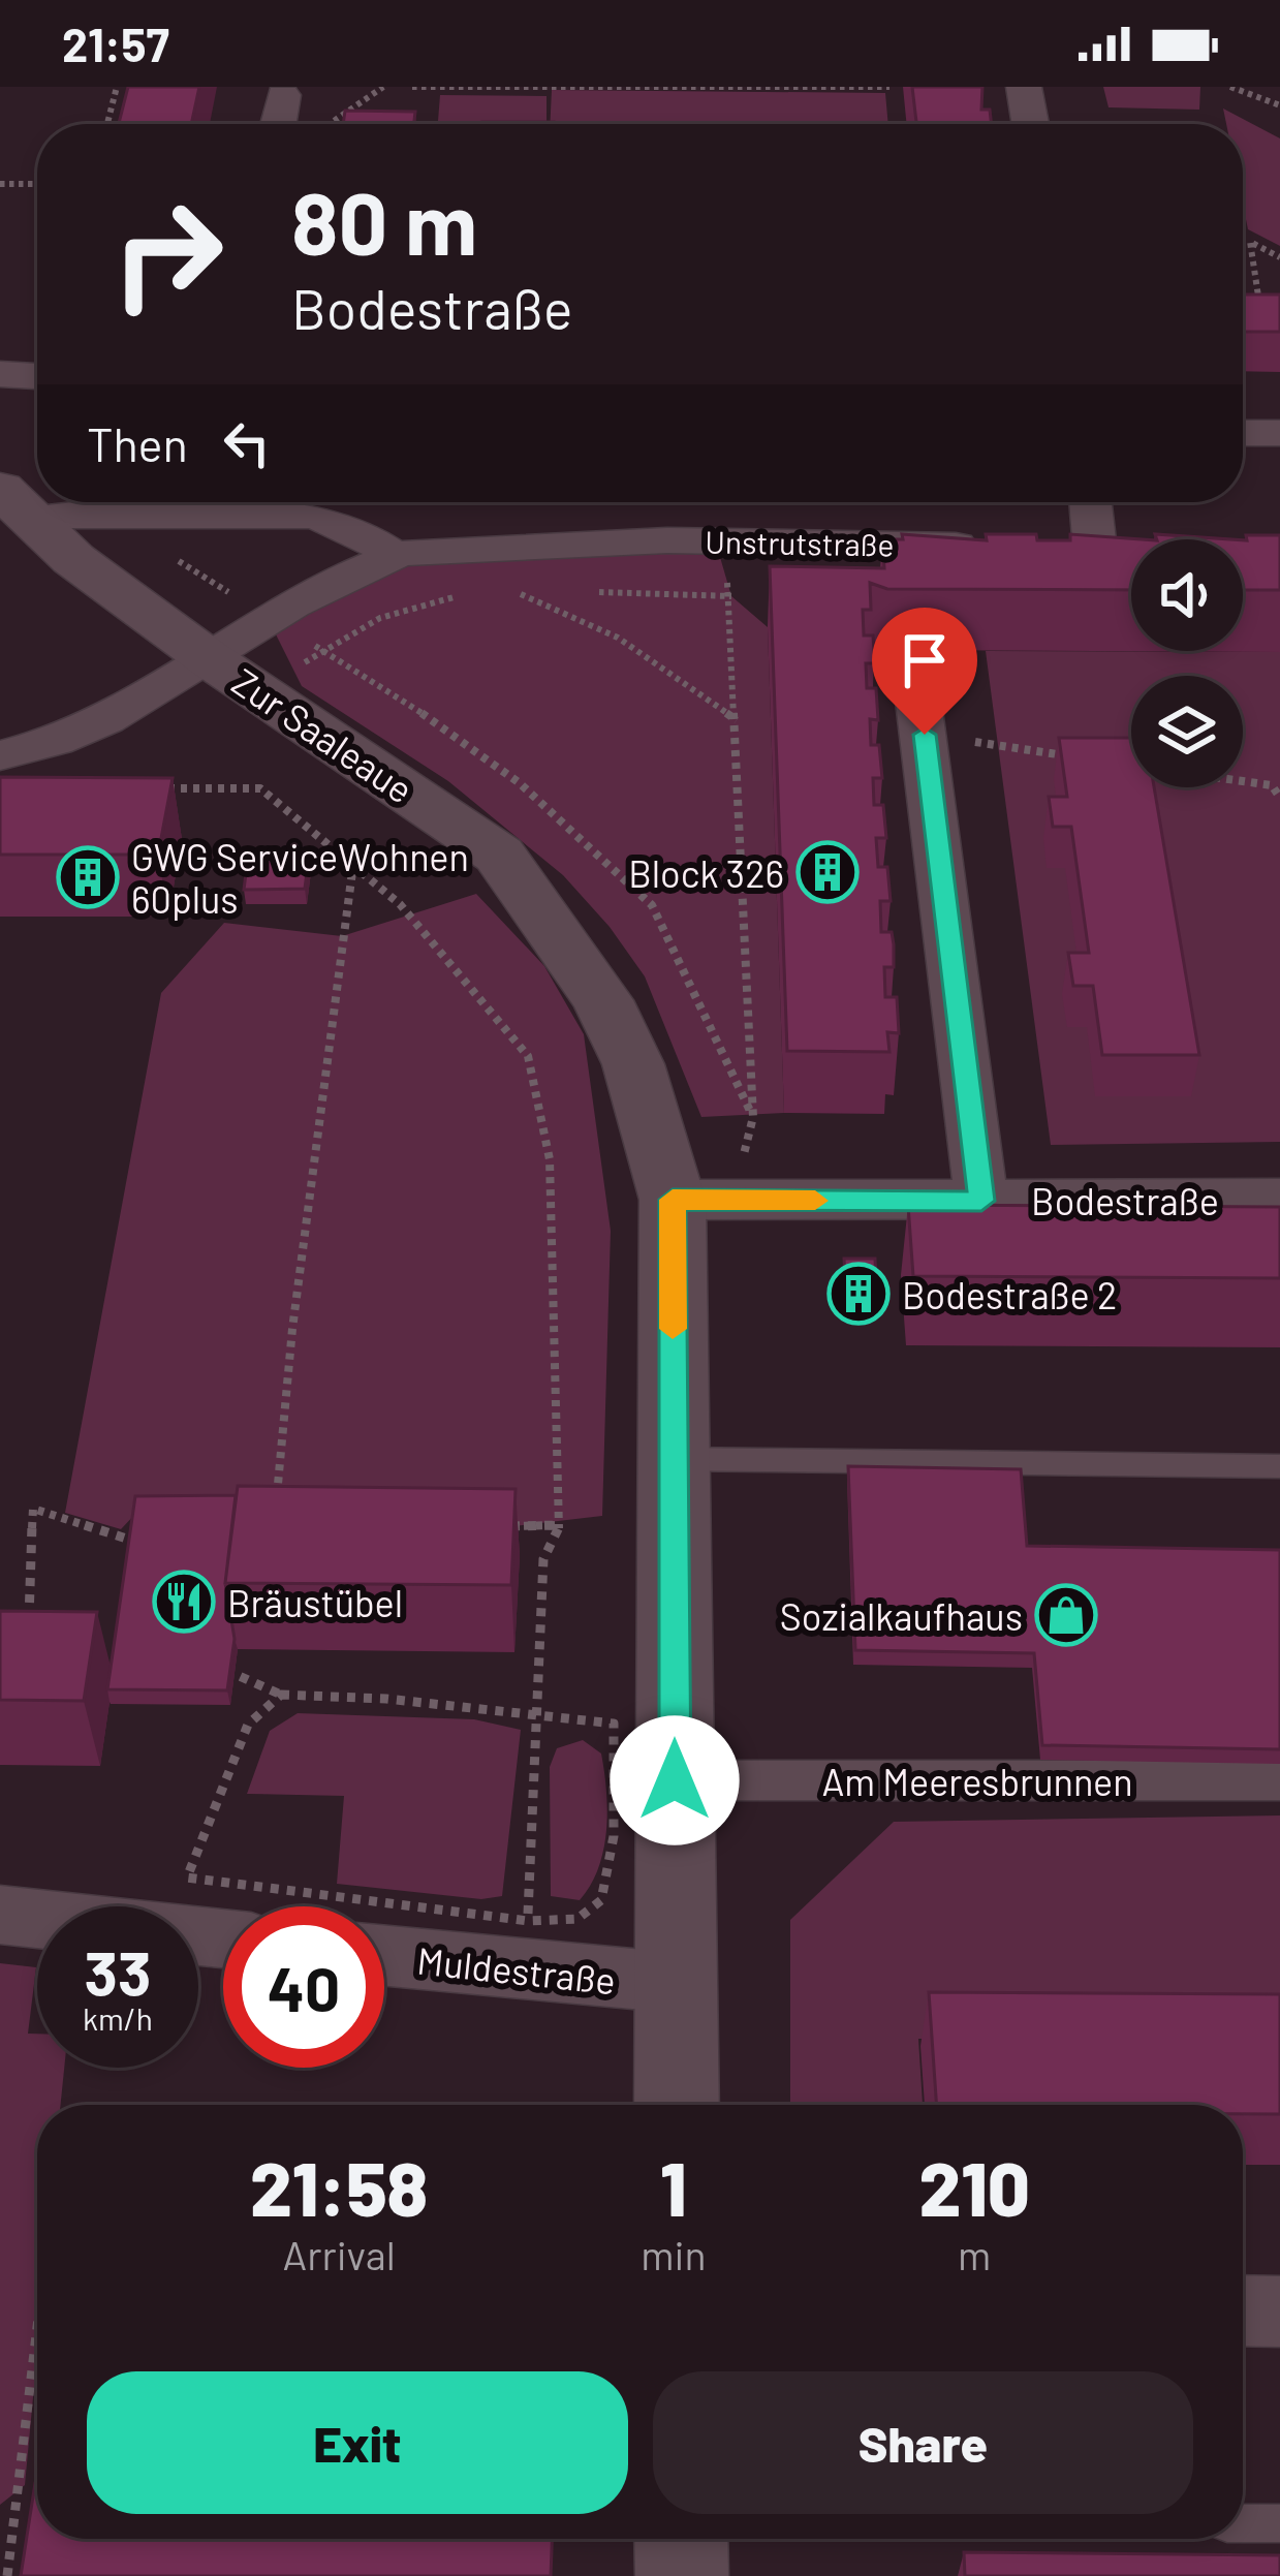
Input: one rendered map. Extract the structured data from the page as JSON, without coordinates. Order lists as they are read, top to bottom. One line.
{"streets":{"street":["Unstrutstraße","Zur Saaleaue","Bodestraße","Am Meeresbrunnen","Muldestraße"]},"crossings":[["Unstrutstraße","Zur Saaleaue"],["Zur Saaleaue","Bodestraße"],["Zur Saaleaue","Am Meeresbrunnen"],["Zur Saaleaue","Muldestraße"]],"places":{"building":["Block 326","GWG ServiceWohnen 60plus","Bodestraße 2"],"restaurant":["Bräustübel"],"shop":["Sozialkaufhaus"]},"page":{"status":"21:57","turn":["80 m","Bodestraße"],"then":"Then","speed":"33 km/h","limit":"40","eta":["21:58","Arrival","1","min","210","m"],"buttons":["Exit","Share"]}}
